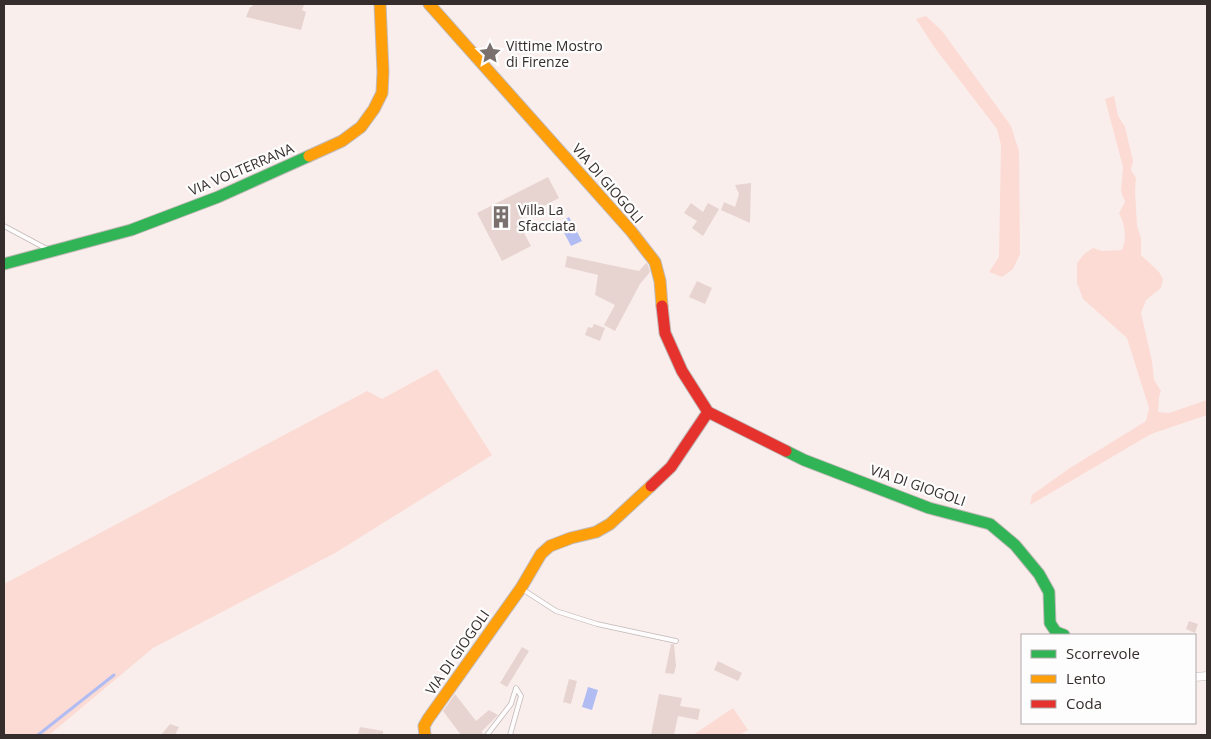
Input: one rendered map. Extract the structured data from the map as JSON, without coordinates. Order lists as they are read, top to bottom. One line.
{"streets":{"street":["VIA VOLTERRANA","VIA DI GIOGOLI"]},"places":{"place":["Vittime Mostro di Firenze"],"building":["Villa La Sfacciata"]},"legend":["Scorrevole","Lento","Coda"]}
